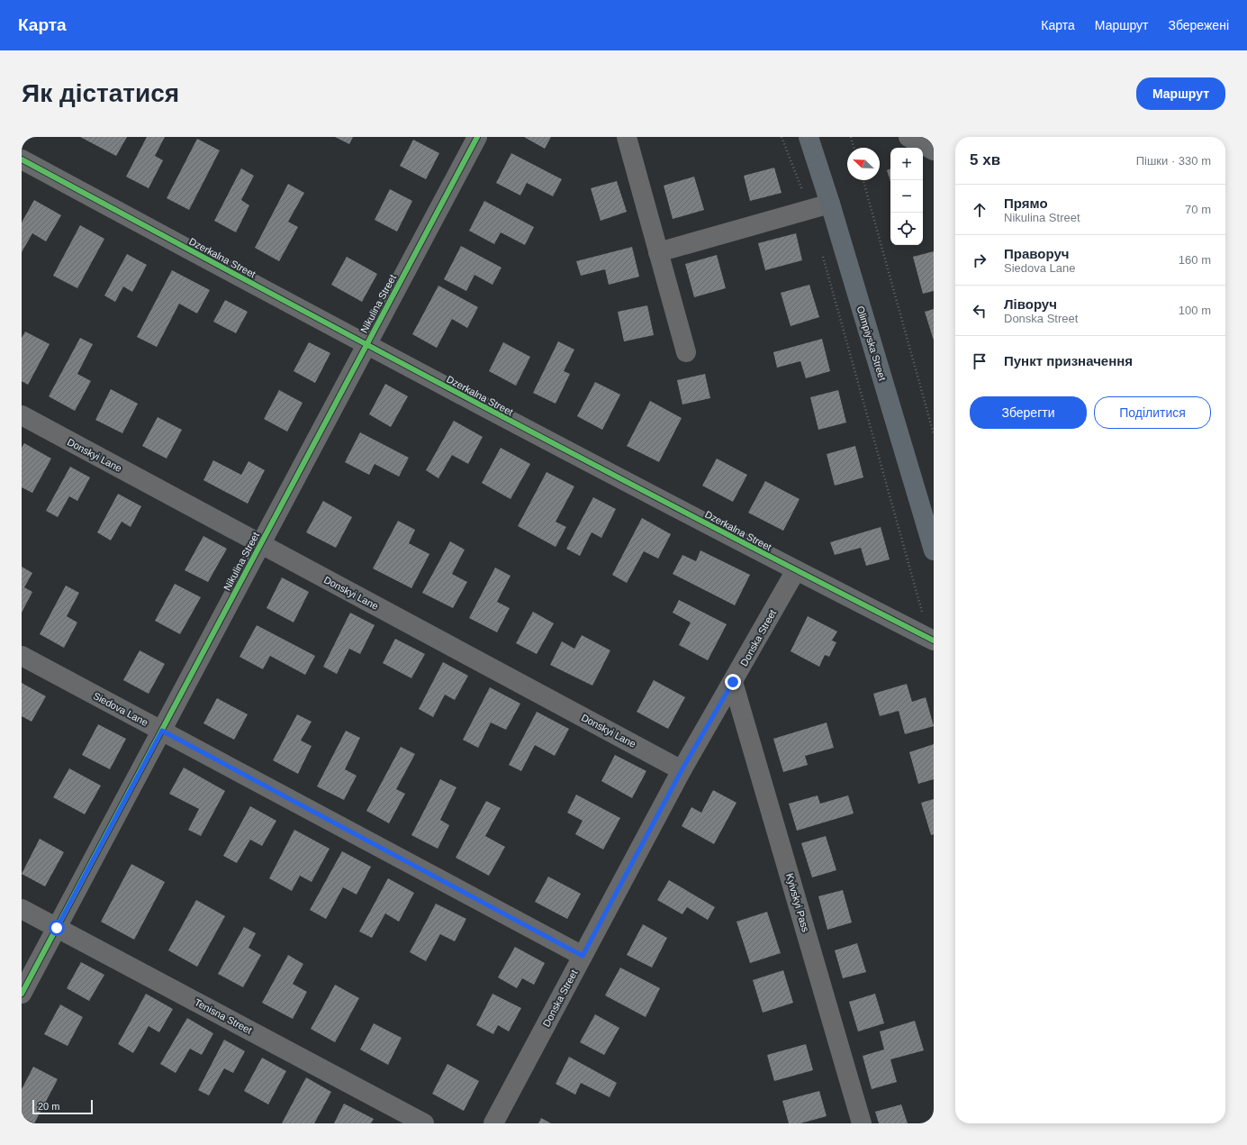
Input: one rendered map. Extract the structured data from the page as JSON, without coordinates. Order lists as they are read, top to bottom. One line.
{"streets":{"main road":["Olimpiyska Street"],"street":["Dzerkalna Street","Nikulina Street","Donskyi Lane","Donska Street","Siedova Lane","Kyivskyi Pass","Tenisna Street"]},"crossings":[["Dzerkalna Street","Nikulina Street"],["Dzerkalna Street","Donska Street"],["Nikulina Street","Donskyi Lane"],["Nikulina Street","Siedova Lane"],["Nikulina Street","Tenisna Street"],["Donskyi Lane","Donska Street"],["Donska Street","Siedova Lane"],["Donska Street","Kyivskyi Pass"]],"scale_bar":"20 m","north":"top left","page":{"header":"Карта","nav":["Карта","Маршрут","Збережені"],"buttons":["Маршрут",["Зберегти","Поділитися"]],"title":"Як дістатися","heading":["5 хв","Пішки · 330 m"],"map_buttons":["+","−"],"list":[["Прямо","Nikulina Street","70 m"],["Праворуч","Siedova Lane","160 m"],["Ліворуч","Donska Street","100 m"],"Пункт призначення"],"scale":"20 m"}}
